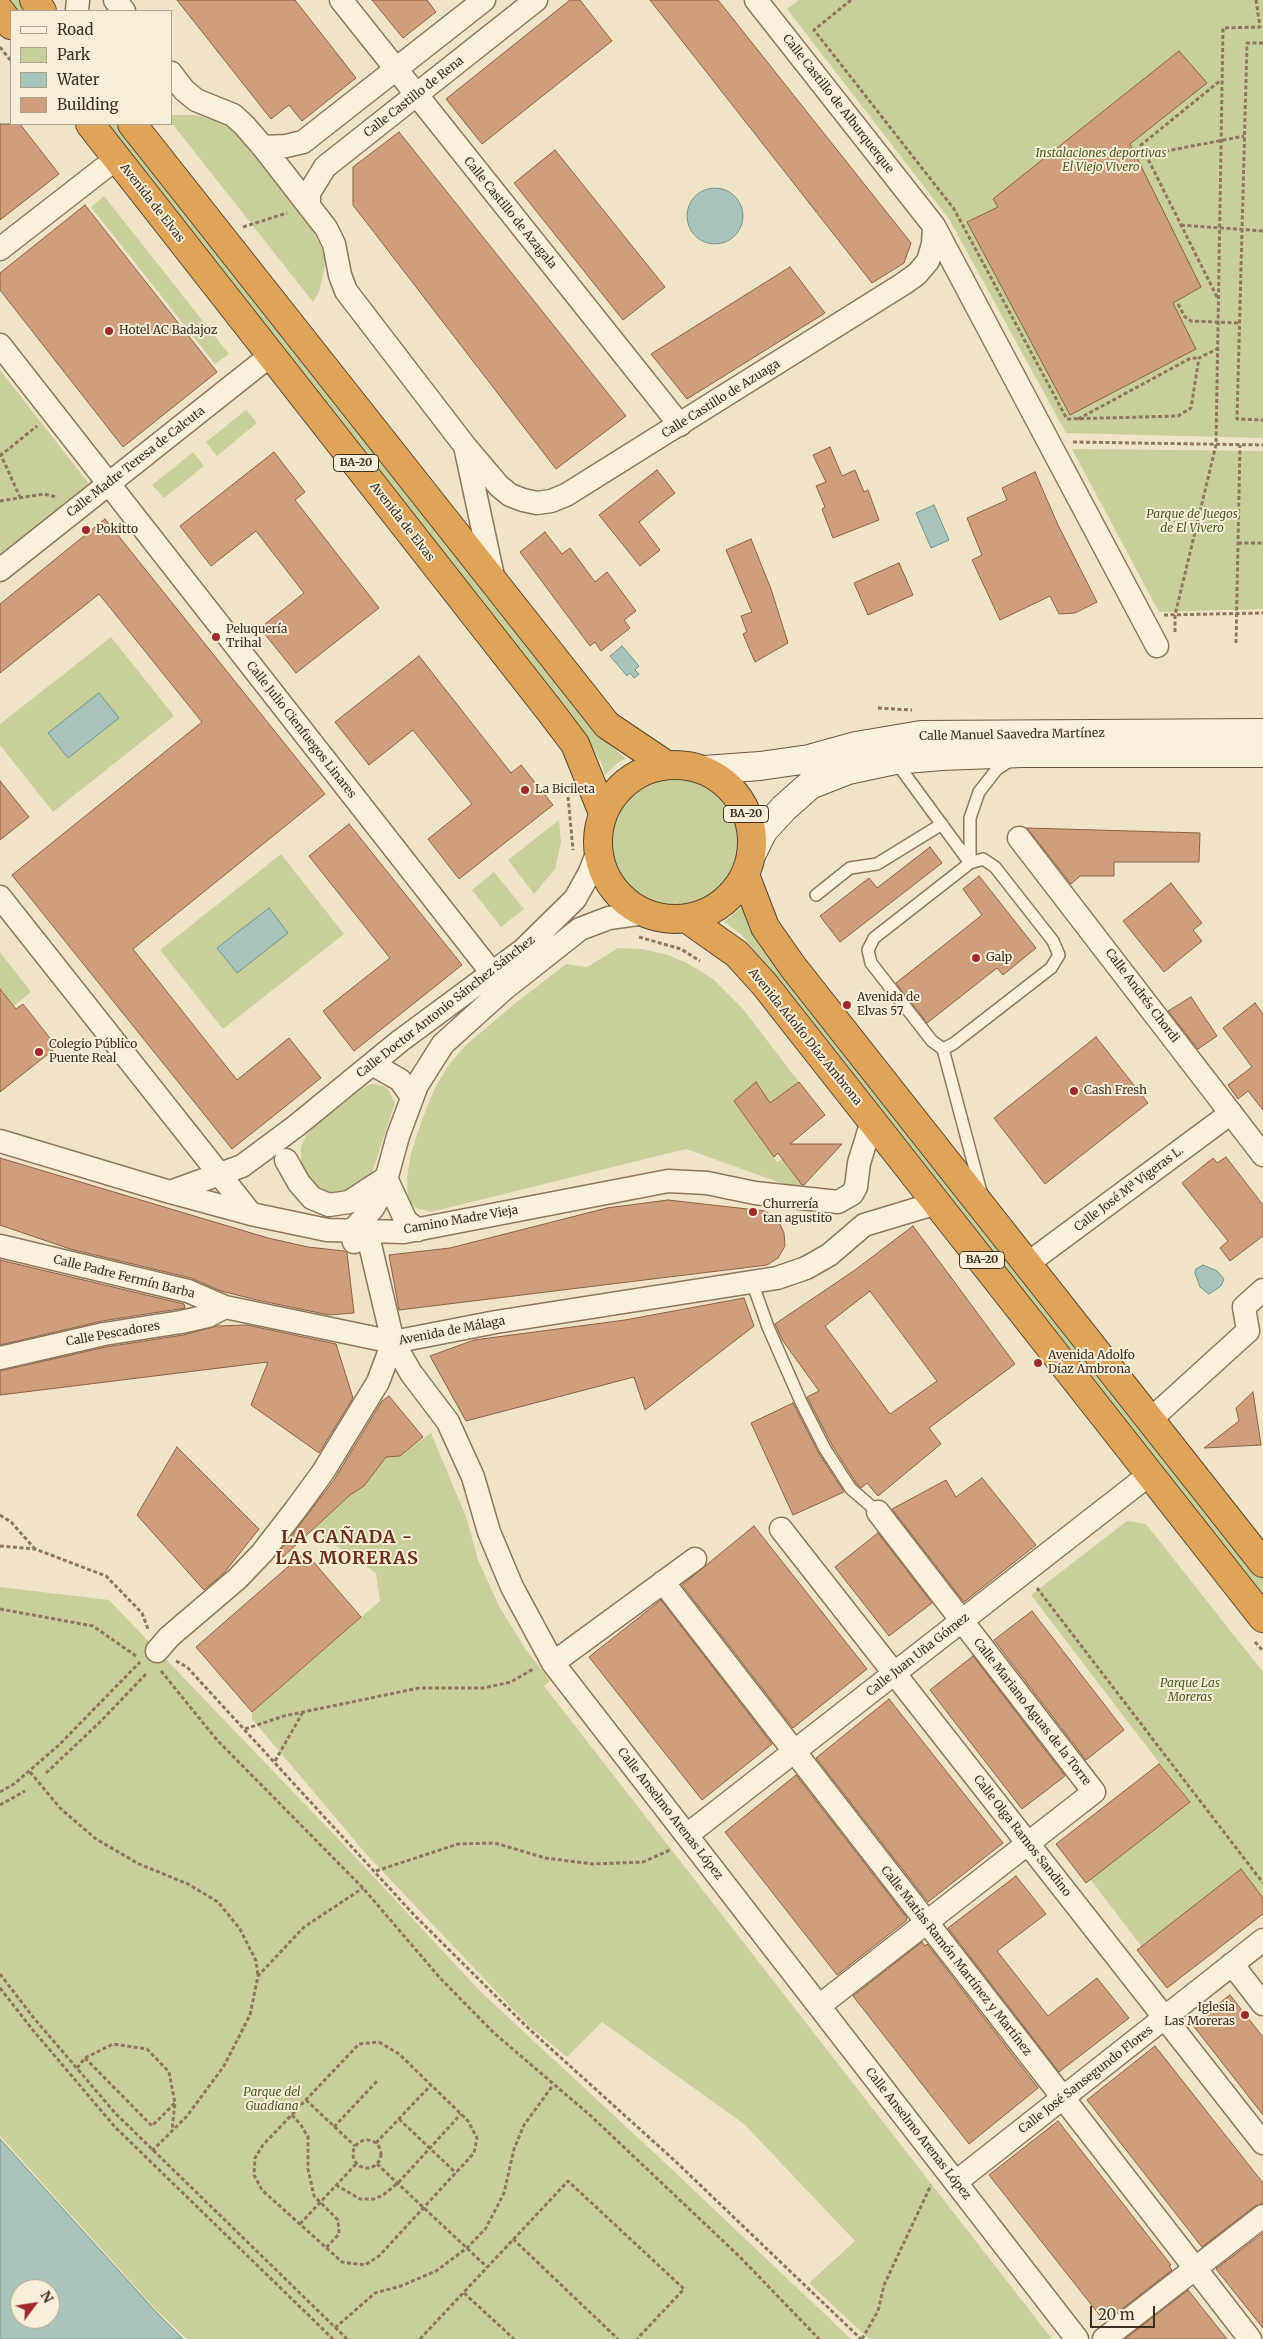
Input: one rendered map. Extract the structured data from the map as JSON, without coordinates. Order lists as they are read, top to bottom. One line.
{"streets":{"highway":["Avenida de Elvas","BA-20","Avenida Adolfo Díaz Ambrona"],"main road":["Calle Manuel Saavedra Martínez"],"street":["Calle Castillo de Rena","Calle Castillo de Alburquerque","Calle Castillo de Azagala","Calle Castillo de Azuaga","Calle Madre Teresa de Calcuta","Calle Julio Cienfuegos Linares","Calle Andrés Chordi","Calle Doctor Antonio Sánchez Sánchez","Calle José Mª Vigeras L.","Camino Madre Vieja","Calle Padre Fermín Barba","Avenida de Málaga","Calle Pescadores","Calle Juan Uña Gómez","Calle Mariano Aguas de la Torre","Calle Anselmo Arenas López","Calle Olga Ramos Sandino","Calle Matías Ramón Martínez y Martínez","Calle José Sansegundo Flores"]},"crossings":[["Calle Castillo de Rena","Calle Castillo de Azagala"],["Calle Castillo de Alburquerque","Calle Castillo de Azuaga"],["Avenida de Elvas","Calle Madre Teresa de Calcuta"],["Avenida de Elvas","BA-20"],["Avenida de Elvas","Calle Manuel Saavedra Martínez"],["Avenida de Elvas","Calle Doctor Antonio Sánchez Sánchez"],["Avenida de Elvas","Avenida Adolfo Díaz Ambrona"],["Calle Castillo de Azagala","Calle Castillo de Azuaga"],["Calle Madre Teresa de Calcuta","Calle Julio Cienfuegos Linares"],["BA-20","Calle Manuel Saavedra Martínez"],["BA-20","Calle Doctor Antonio Sánchez Sánchez"],["BA-20","Avenida Adolfo Díaz Ambrona"],["BA-20","Calle José Mª Vigeras L."],["Calle Julio Cienfuegos Linares","Calle Doctor Antonio Sánchez Sánchez"],["Calle Manuel Saavedra Martínez","Calle Doctor Antonio Sánchez Sánchez"],["Calle Manuel Saavedra Martínez","Avenida Adolfo Díaz Ambrona"],["Calle Andrés Chordi","Calle José Mª Vigeras L."],["Calle Doctor Antonio Sánchez Sánchez","Avenida Adolfo Díaz Ambrona"],["Calle Doctor Antonio Sánchez Sánchez","Camino Madre Vieja"],["Calle Doctor Antonio Sánchez Sánchez","Calle Anselmo Arenas López"],["Avenida Adolfo Díaz Ambrona","Avenida de Málaga"],["Avenida Adolfo Díaz Ambrona","Calle Juan Uña Gómez"],["Camino Madre Vieja","Calle Anselmo Arenas López"],["Calle Padre Fermín Barba","Avenida de Málaga"],["Calle Padre Fermín Barba","Calle Pescadores"],["Calle Padre Fermín Barba","Calle Anselmo Arenas López"],["Avenida de Málaga","Calle Anselmo Arenas López"],["Calle Juan Uña Gómez","Calle Mariano Aguas de la Torre"],["Calle Juan Uña Gómez","Calle Anselmo Arenas López"],["Calle Juan Uña Gómez","Calle Olga Ramos Sandino"],["Calle Juan Uña Gómez","Calle Matías Ramón Martínez y Martínez"],["Calle Mariano Aguas de la Torre","Calle Olga Ramos Sandino"],["Calle Anselmo Arenas López","Calle José Sansegundo Flores"],["Calle Olga Ramos Sandino","Calle José Sansegundo Flores"],["Calle Matías Ramón Martínez y Martínez","Calle José Sansegundo Flores"]],"districts":["LA CAÑADA - LAS MORERAS"],"parks":["Instalaciones deportivas El Viejo Vivero","Parque de Juegos de El Vivero","Parque Las Moreras","Parque del Guadiana"],"places":["Hotel AC Badajoz","Pokitto","Peluquería Trihal","La Bicileta","Galp","Avenida de Elvas 57","Colegio Público Puente Real","Cash Fresh","Churrería tan agustito","Avenida Adolfo Díaz Ambrona","Iglesia Las Moreras"],"legend":["Road","Park","Water","Building"],"scale_bar":"20 m","north":"top right"}
